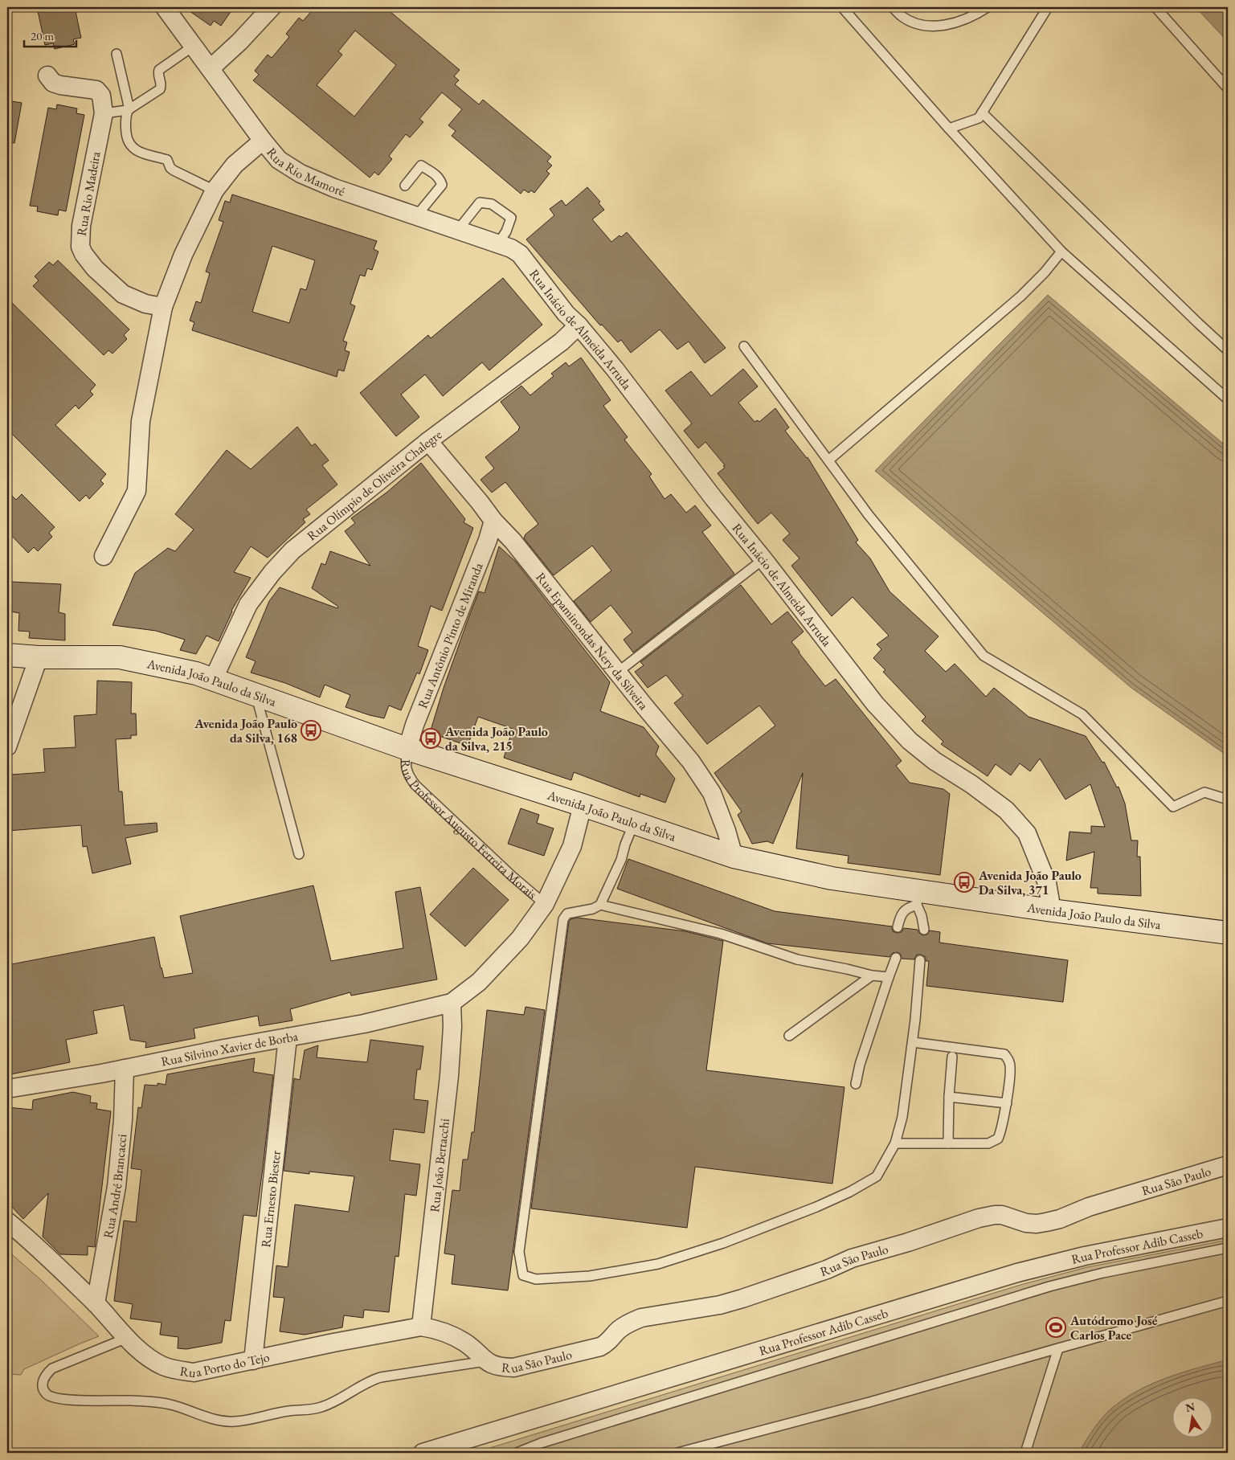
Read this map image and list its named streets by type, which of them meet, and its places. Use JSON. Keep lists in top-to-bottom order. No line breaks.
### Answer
{"streets":{"street":["Rua Rio Mamoré","Rua Rio Madeira","Rua Inácio de Almeida Arruda","Rua Olímpio de Oliveira Chalegre","Rua Antônio Pinto de Miranda","Rua Epaminondas Nery da Silveira","Avenida João Paulo da Silva","Rua Professor Augusto Ferreira Morais","Rua Silvino Xavier de Borba","Rua João Bertacchi","Rua Sāo Paulo","Rua André Brancacci","Rua Ernesto Biester","Rua Professor Adib Casseb","Rua Porto do Tejo"]},"crossings":[["Rua Rio Mamoré","Rua Inácio de Almeida Arruda"],["Rua Inácio de Almeida Arruda","Rua Olímpio de Oliveira Chalegre"],["Rua Inácio de Almeida Arruda","Avenida João Paulo da Silva"],["Rua Olímpio de Oliveira Chalegre","Rua Epaminondas Nery da Silveira"],["Rua Olímpio de Oliveira Chalegre","Avenida João Paulo da Silva"],["Rua Antônio Pinto de Miranda","Rua Epaminondas Nery da Silveira"],["Rua Antônio Pinto de Miranda","Avenida João Paulo da Silva"],["Rua Antônio Pinto de Miranda","Rua Professor Augusto Ferreira Morais"],["Rua Epaminondas Nery da Silveira","Avenida João Paulo da Silva"],["Avenida João Paulo da Silva","Rua Professor Augusto Ferreira Morais"],["Rua Professor Augusto Ferreira Morais","Rua Silvino Xavier de Borba"],["Rua Professor Augusto Ferreira Morais","Rua João Bertacchi"],["Rua Silvino Xavier de Borba","Rua João Bertacchi"],["Rua Silvino Xavier de Borba","Rua André Brancacci"],["Rua Silvino Xavier de Borba","Rua Ernesto Biester"],["Rua João Bertacchi","Rua Porto do Tejo"],["Rua Sāo Paulo","Rua Porto do Tejo"],["Rua André Brancacci","Rua Porto do Tejo"],["Rua Ernesto Biester","Rua Porto do Tejo"]],"places":{"bus stop":["Avenida João Paulo da Silva, 168","Avenida João Paulo da Silva, 215","Avenida João Paulo Da Silva, 371"],"sports":["Autódromo José Carlos Pace"]},"scale_bar":"20 m","north":"top"}
